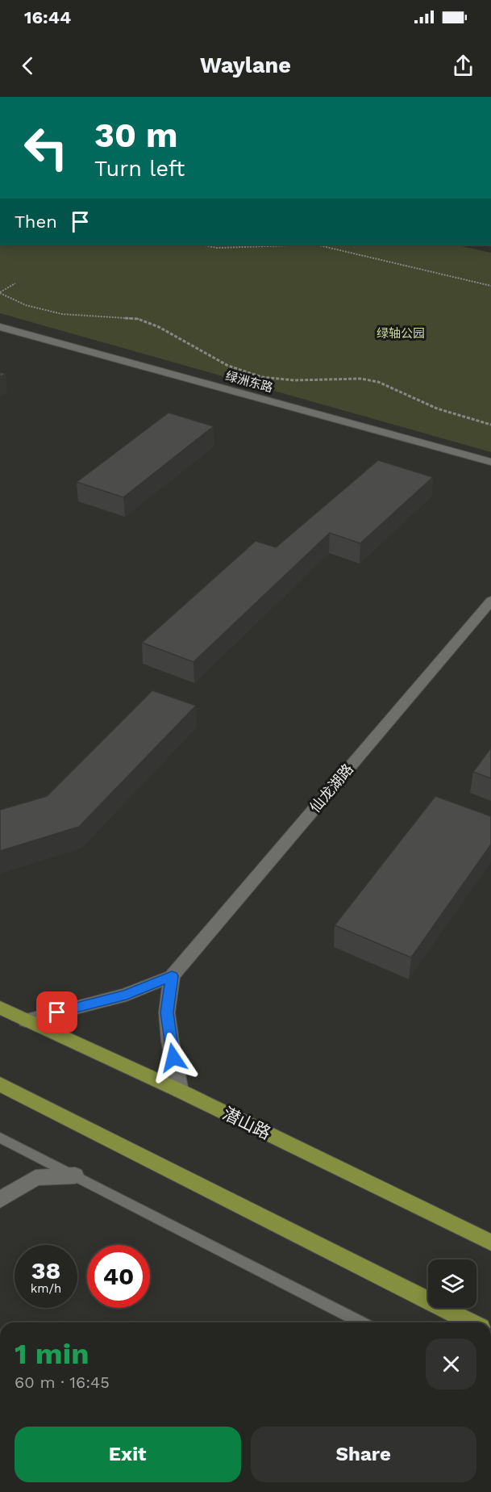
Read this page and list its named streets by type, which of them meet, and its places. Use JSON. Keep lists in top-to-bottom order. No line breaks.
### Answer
{"streets":{"main road":["潜山路"],"street":["绿洲东路","仙龙湖路"]},"parks":["绿轴公园"],"page":{"status":"16:44","header":"Waylane","turn":["30 m","Turn left"],"then":"Then","speed":"38 km/h","limit":"40","heading":["1 min","60 m · 16:45"],"buttons":["Exit","Share"]}}
